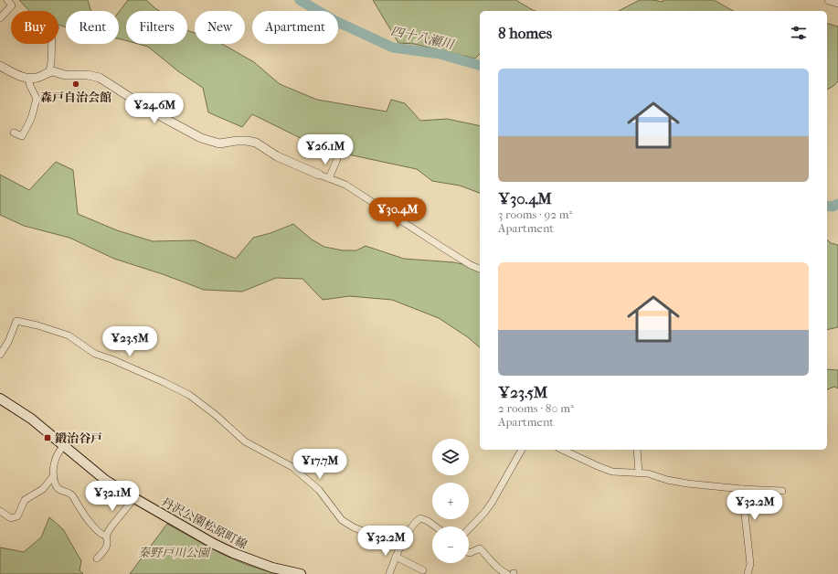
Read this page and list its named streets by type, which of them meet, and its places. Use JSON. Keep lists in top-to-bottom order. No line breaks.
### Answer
{"streets":{"main road":["丹沢公園松原町線"]},"water":["四十八瀬川"],"parks":["秦野戸川公園"],"places":{"other":["森戸自治会館"],"transit":["鍛治谷戸"]},"page":{"chip":["Buy","Rent","Filters","New","Apartment"],"heading":"8 homes","list":[{"name":"¥30.4M","note":"3 rooms · 92 m² · Apartment"},{"name":"¥23.5M","note":"2 rooms · 80 m² · Apartment"}],"price":["¥24.6M","¥26.1M","¥30.4M","¥23.5M","¥17.7M","¥32.1M","¥32.2M","¥32.2M"],"map_buttons":["+","−"]}}
